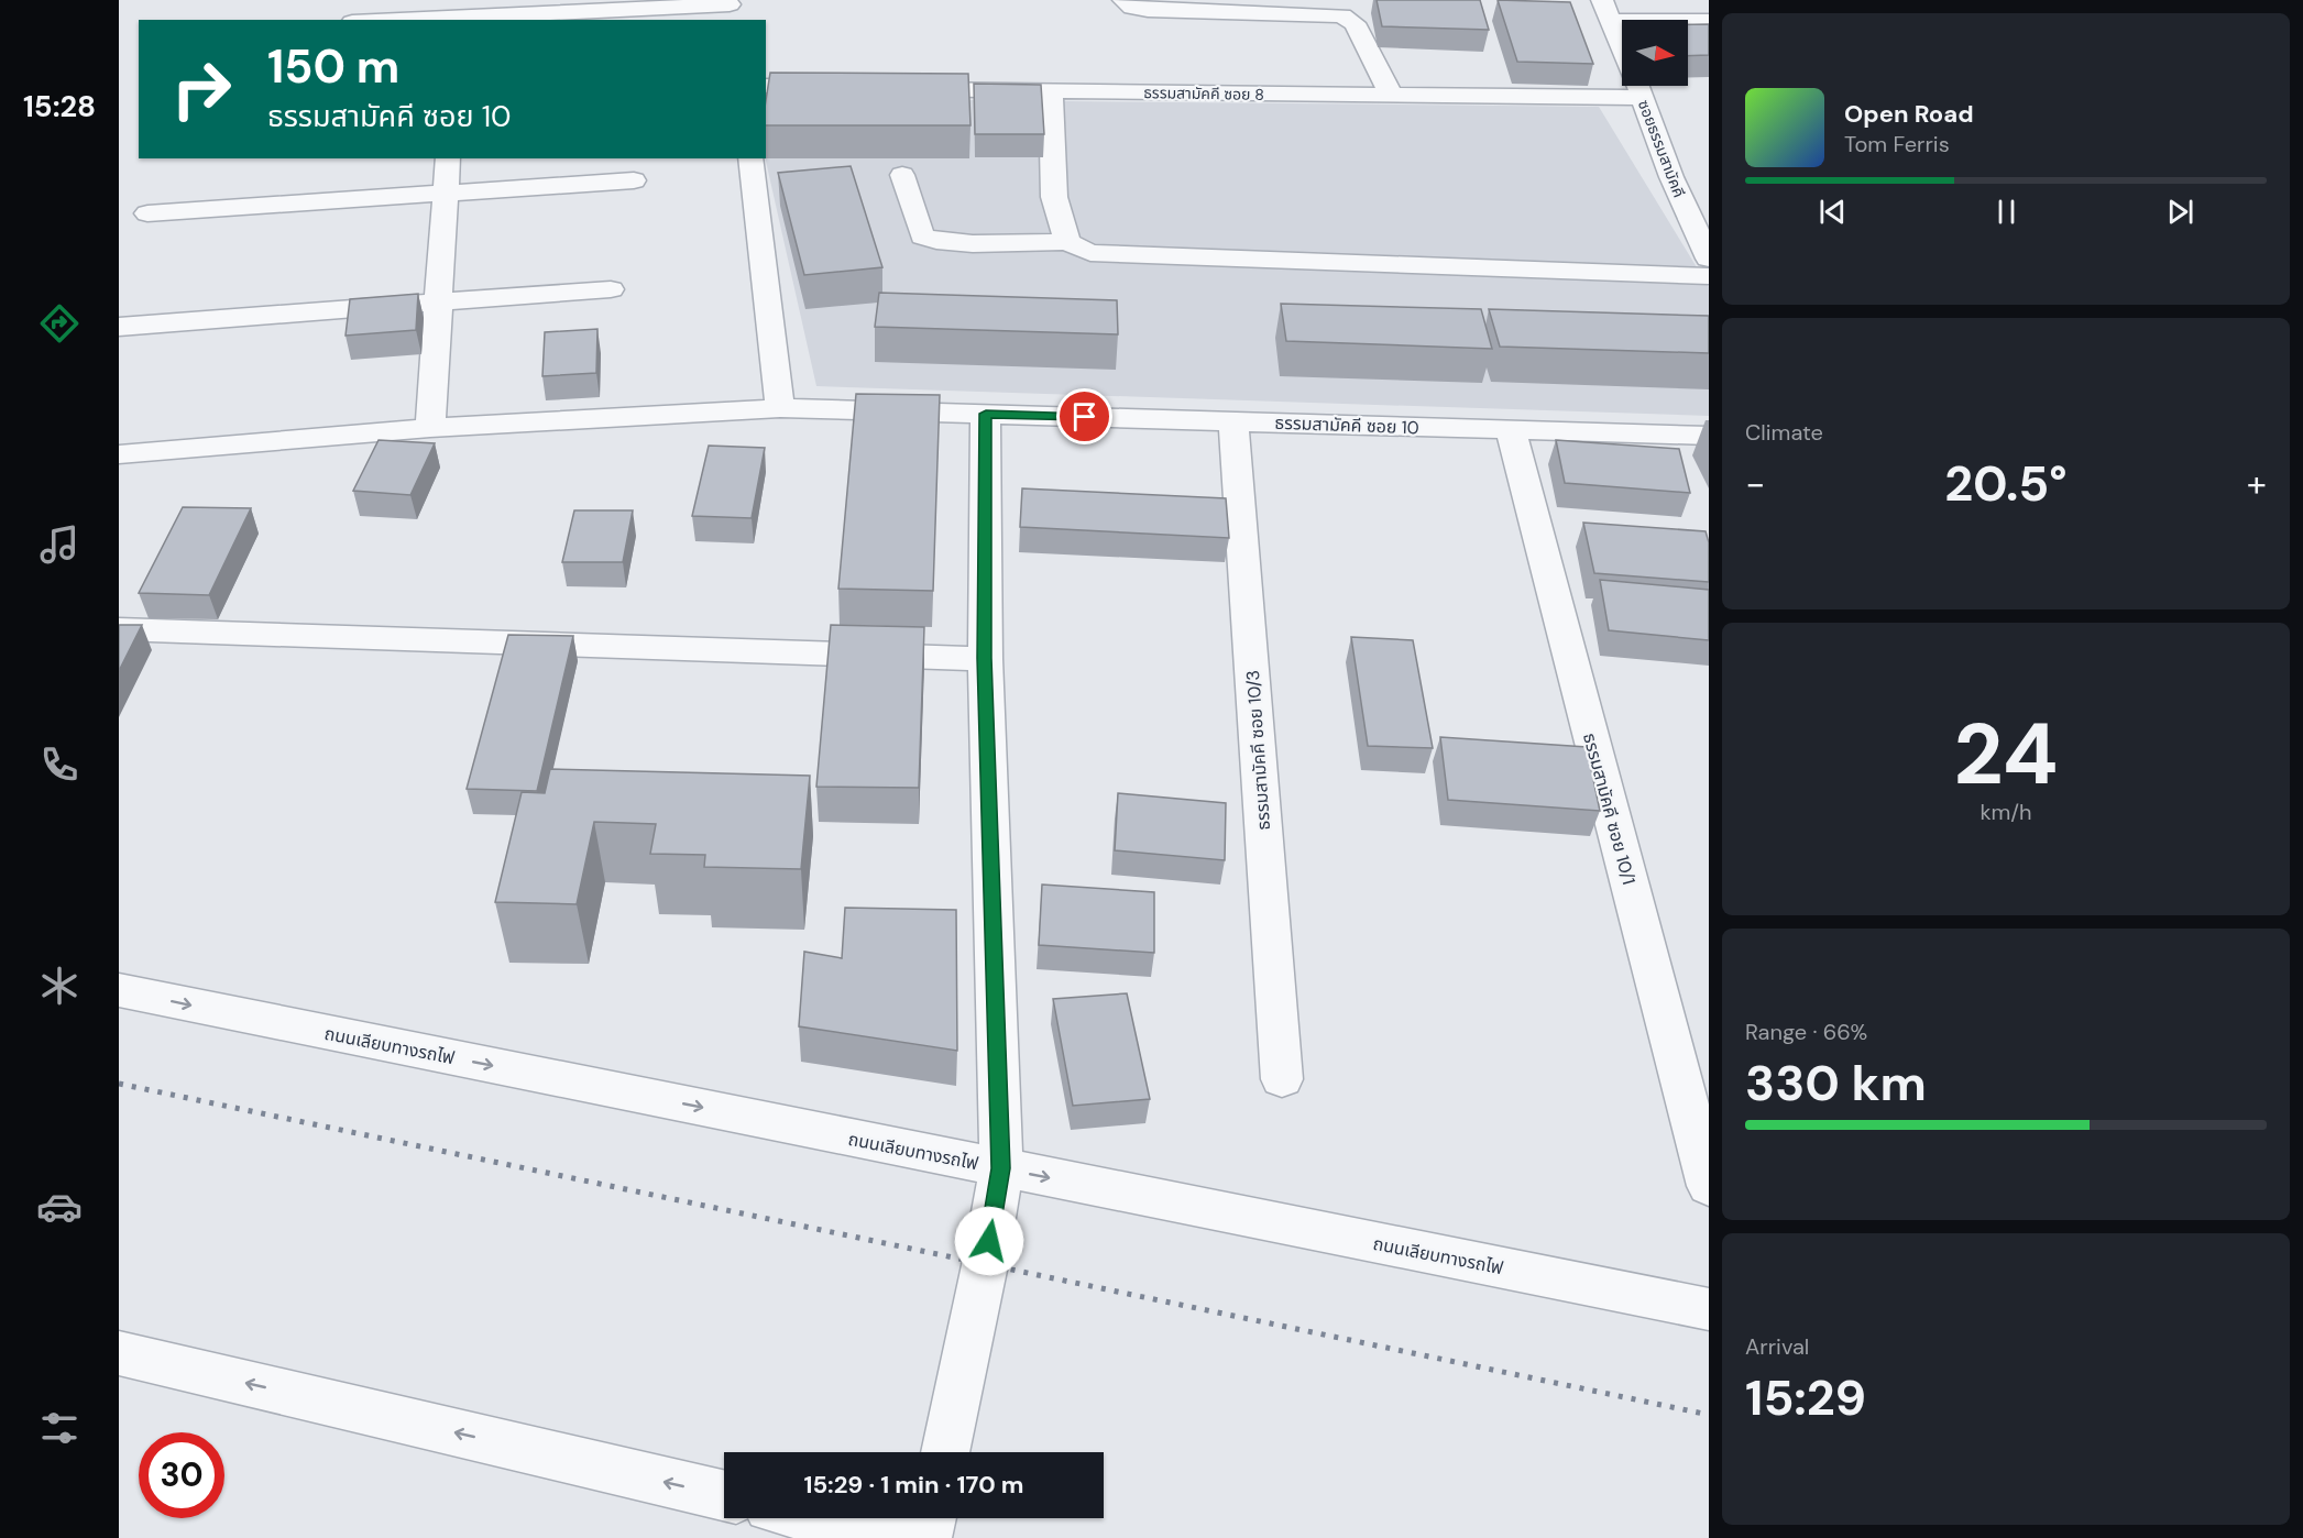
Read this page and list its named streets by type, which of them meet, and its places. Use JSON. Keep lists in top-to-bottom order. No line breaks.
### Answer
{"streets":{"street":["ธรรมสามัคคี ซอย 8","ซอยธรรมสามัคคี","ธรรมสามัคคี ซอย 10","ธรรมสามัคคี ซอย 10/3","ธรรมสามัคคี ซอย 10/1","ถนนเลียบทางรถไฟ"]},"crossings":[["ธรรมสามัคคี ซอย 8","ซอยธรรมสามัคคี"],["ธรรมสามัคคี ซอย 10","ธรรมสามัคคี ซอย 10/3"],["ธรรมสามัคคี ซอย 10","ธรรมสามัคคี ซอย 10/1"]],"one_way":["ถนนเลียบทางรถไฟ"],"north":"right","page":{"tabs":"15:28","turn":["150 m","ธรรมสามัคคี ซอย 10"],"song":["Open Road","Tom Ferris"],"tile":["Climate",["24","km/h"],["Range · 66%","330 km"],["Arrival","15:29"]],"heat":["−","20.5°","+"],"limit":"30","trip":"15:29 · 1 min · 170 m"}}
